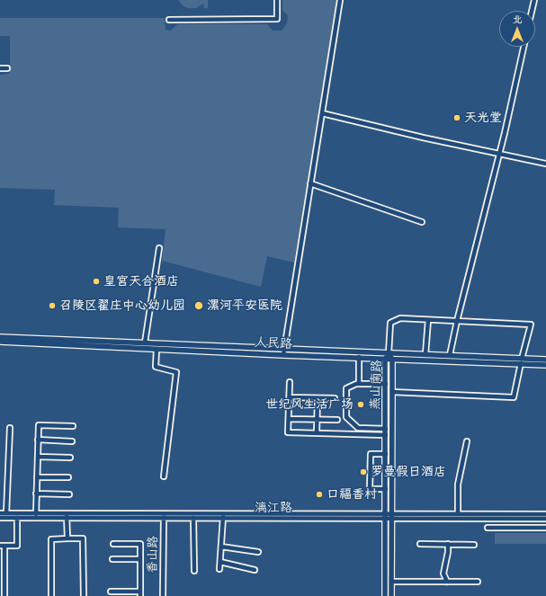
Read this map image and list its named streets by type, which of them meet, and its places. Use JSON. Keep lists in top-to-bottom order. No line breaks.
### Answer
{"streets":{"main road":["人民路","燕山南路"],"street":["漓江路","香山路"]},"crossings":[["人民路","燕山南路"],["燕山南路","漓江路"],["漓江路","香山路"]],"places":["天光堂","皇宫天合酒店","召陵区翟庄中心幼儿园","漯河平安医院","世纪风生活广场","罗曼假日酒店","口福香村"],"north":"top"}
